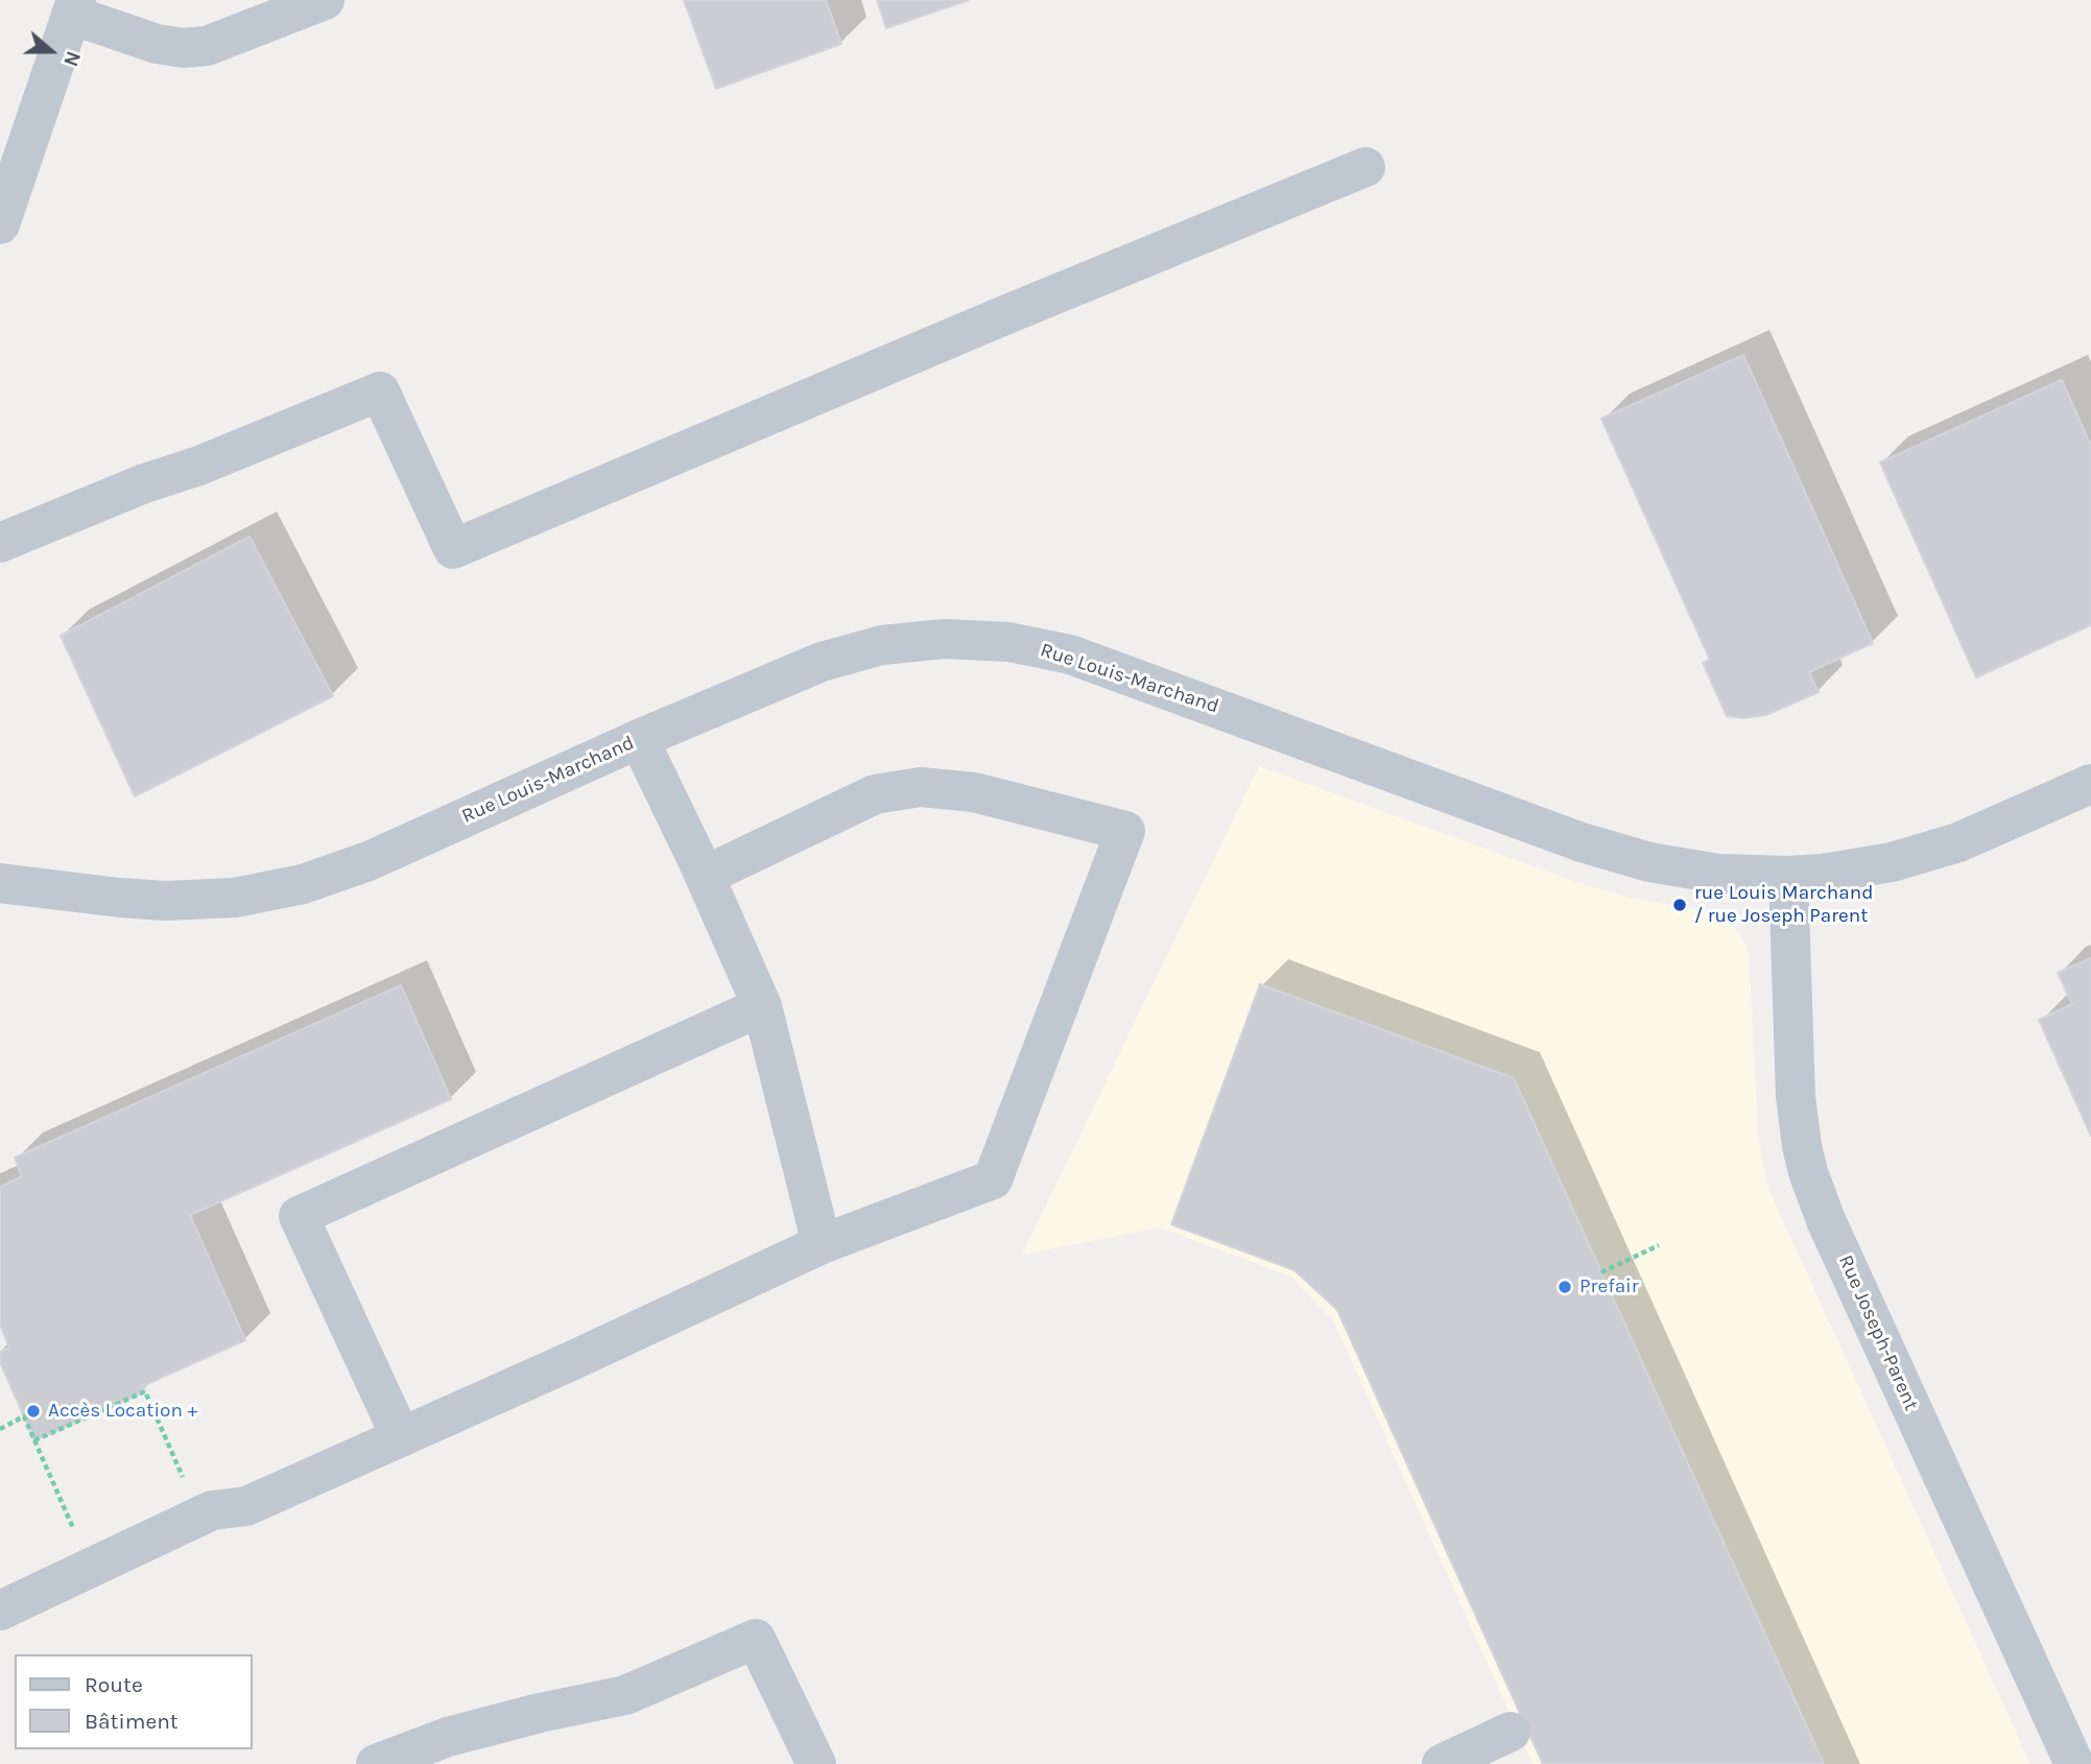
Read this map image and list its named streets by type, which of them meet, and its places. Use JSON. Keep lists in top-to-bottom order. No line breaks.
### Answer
{"streets":{"street":["Rue Louis-Marchand","Rue Joseph-Parent"]},"crossings":[["Rue Louis-Marchand","Rue Joseph-Parent"]],"places":["rue Louis Marchand / rue Joseph Parent","Prefair","Accès Location +"],"legend":["Route","Bâtiment"],"north":"right"}
